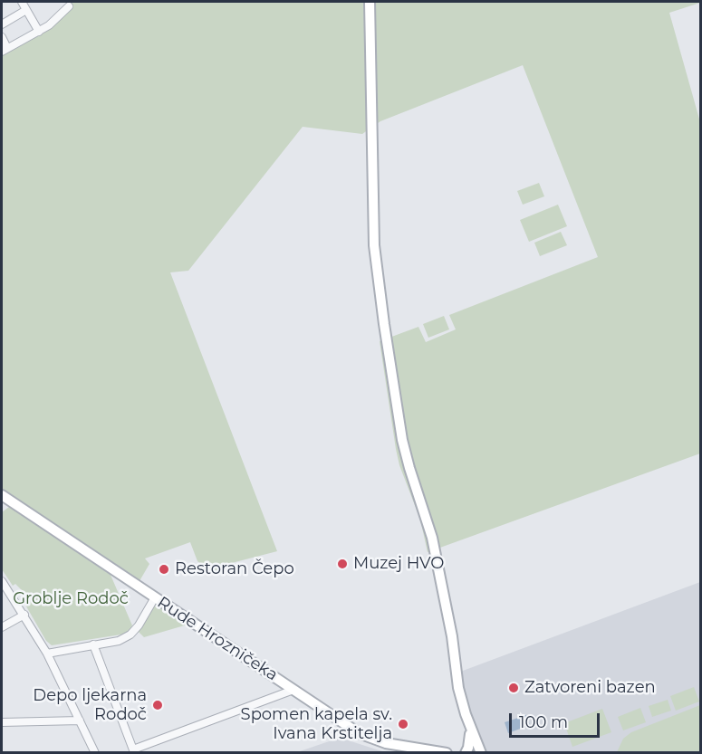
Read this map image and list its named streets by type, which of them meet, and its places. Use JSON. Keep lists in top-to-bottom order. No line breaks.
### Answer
{"streets":{"street":["Rude Hrozničeka"]},"parks":["Groblje Rodoč"],"places":["Muzej HVO","Restoran Čepo","Zatvoreni bazen","Depo ljekarna Rodoč","Spomen kapela sv. Ivana Krstitelja"],"scale_bar":"100 m"}
